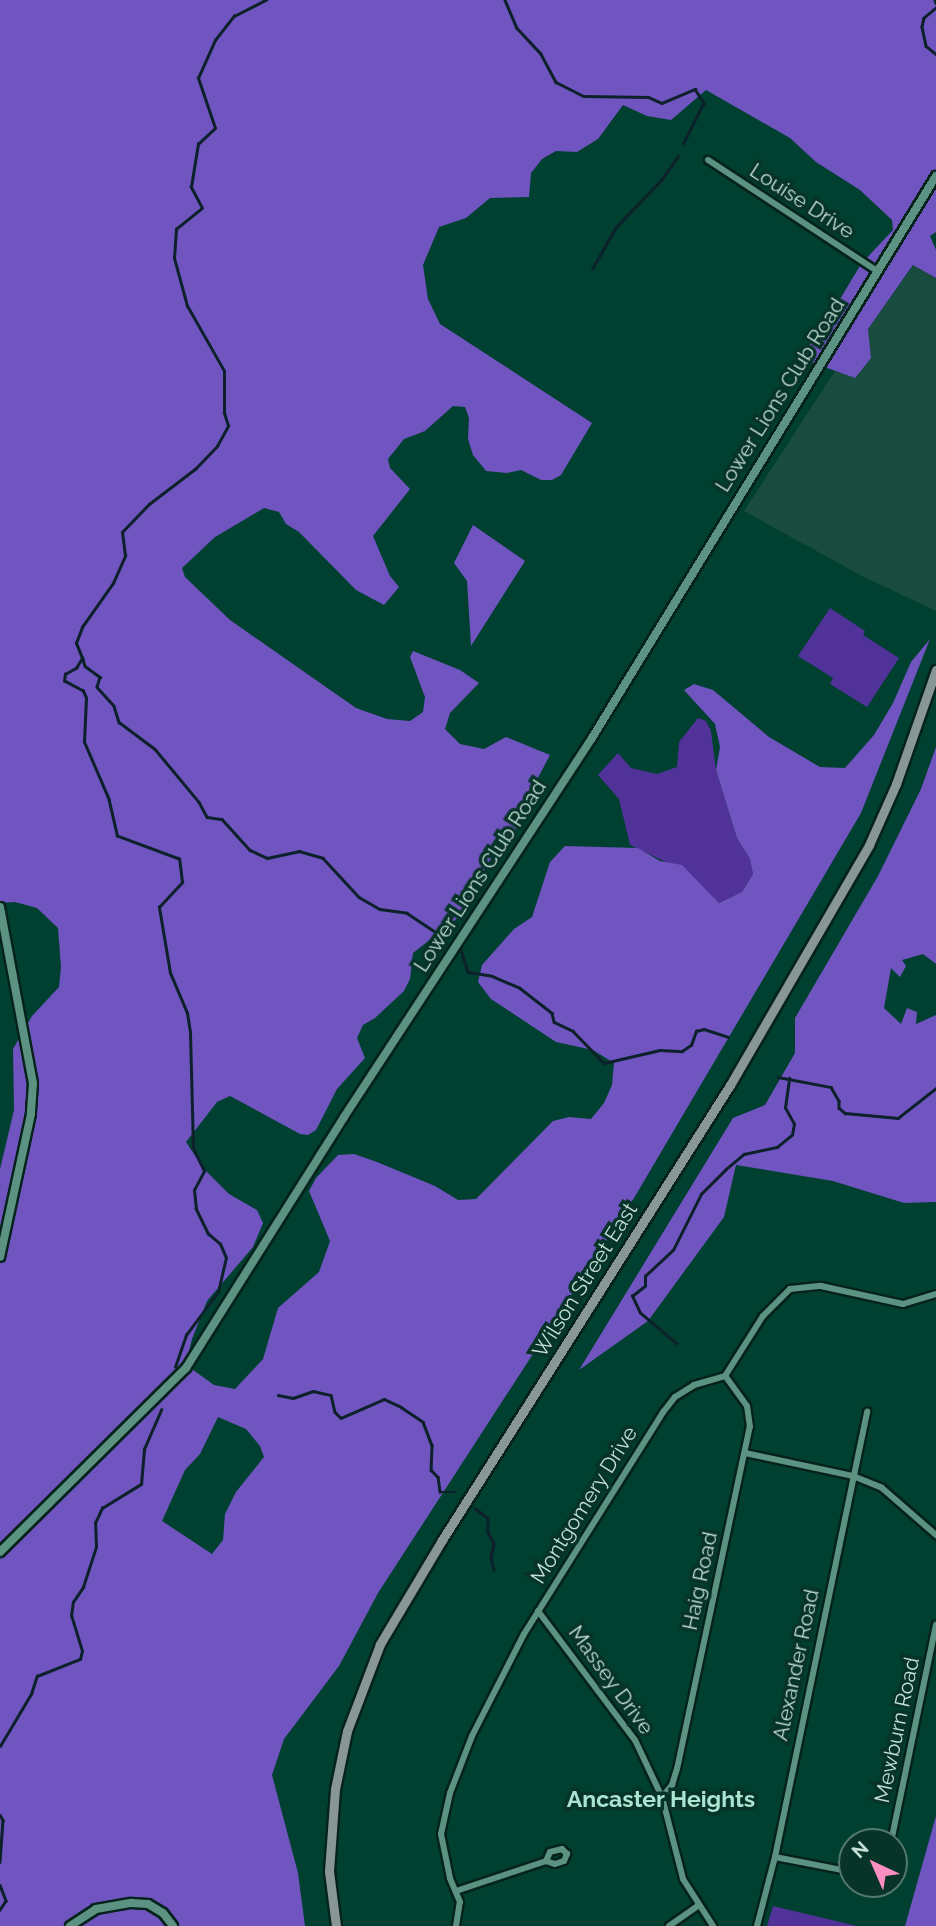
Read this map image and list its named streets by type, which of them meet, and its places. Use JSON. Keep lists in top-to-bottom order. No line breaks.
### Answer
{"streets":{"main road":["Wilson Street East"],"street":["Louise Drive","Lower Lions Club Road","Montgomery Drive","Haig Road","Alexander Road","Massey Drive","Mewburn Road"]},"crossings":[["Louise Drive","Lower Lions Club Road"],["Montgomery Drive","Haig Road"],["Montgomery Drive","Massey Drive"],["Haig Road","Massey Drive"]],"districts":["Ancaster Heights"],"north":"top left"}
